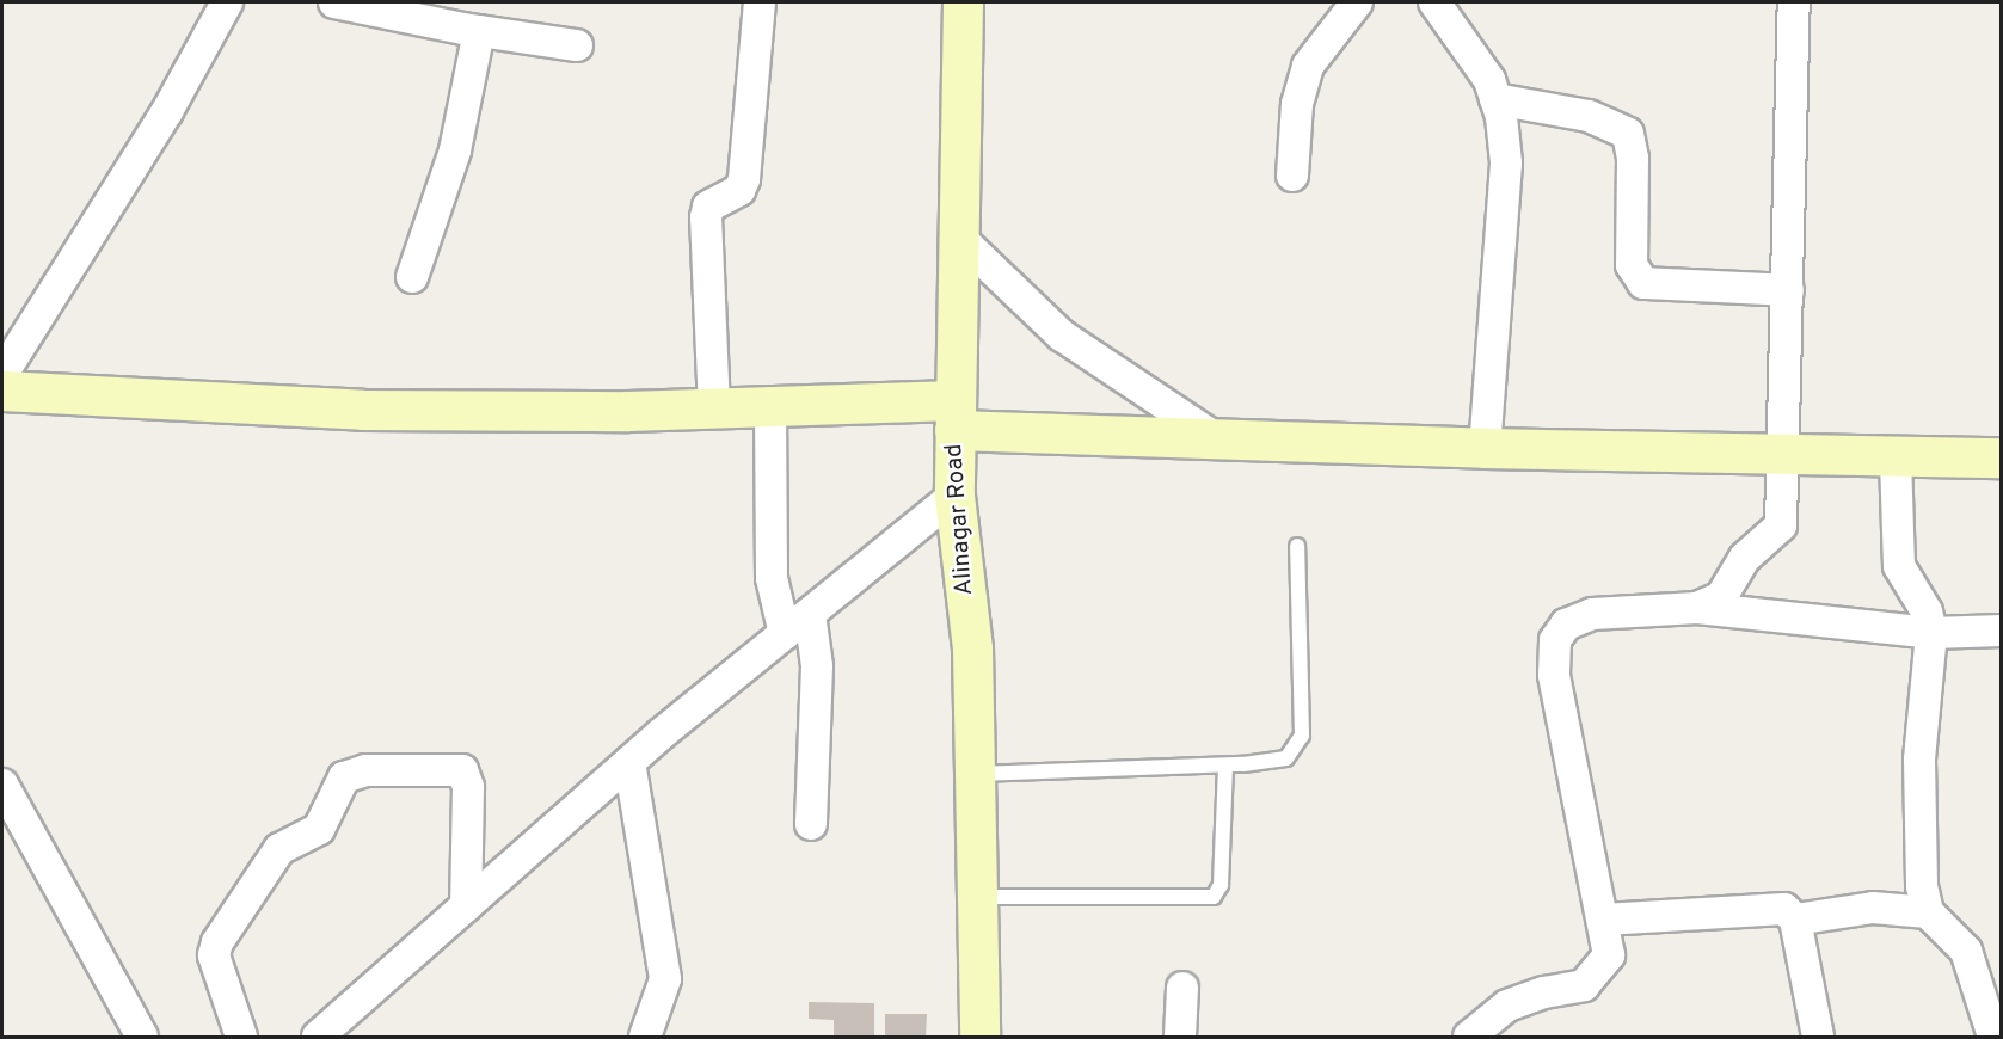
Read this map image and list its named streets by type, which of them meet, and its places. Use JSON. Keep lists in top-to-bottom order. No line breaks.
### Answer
{"streets":{"street":["Alinagar Road"]}}
